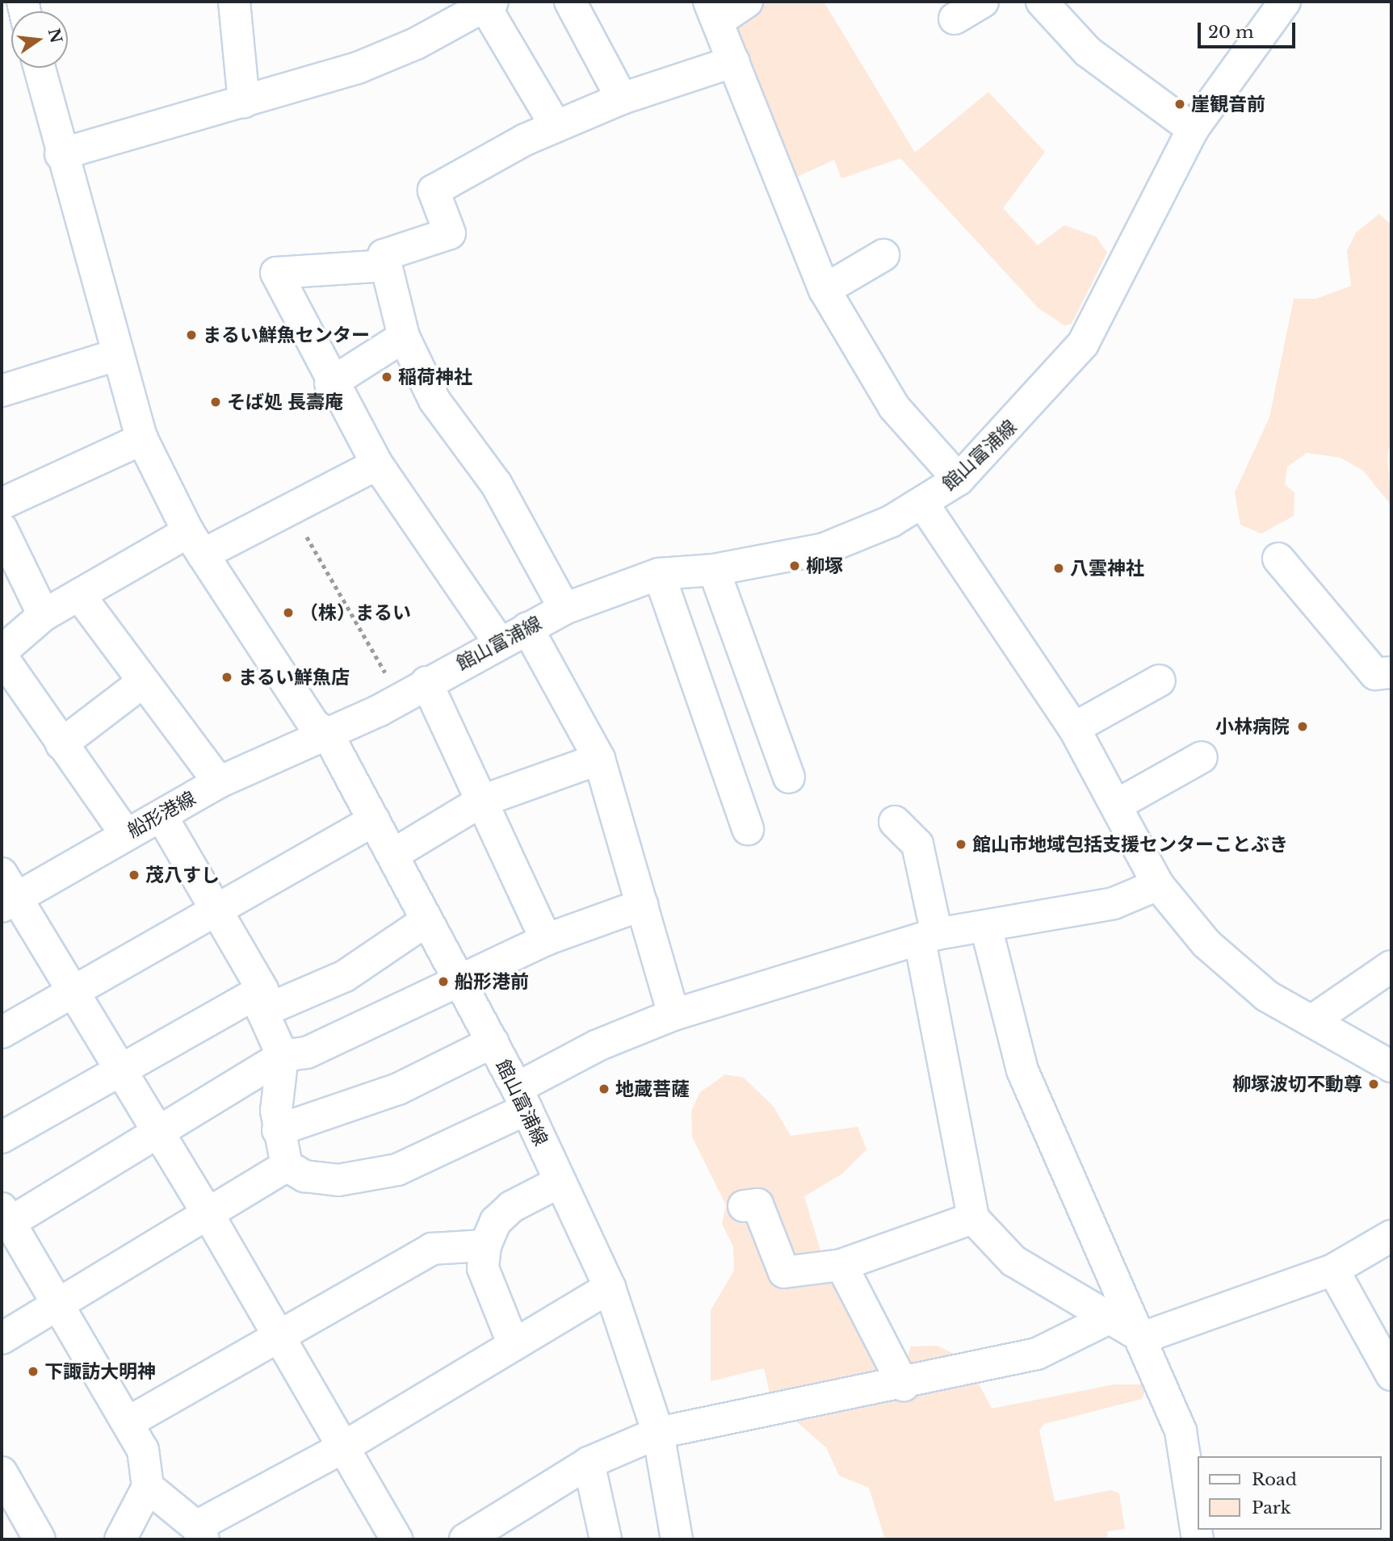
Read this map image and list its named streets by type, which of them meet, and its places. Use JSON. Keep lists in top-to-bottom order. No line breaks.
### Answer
{"streets":{"street":["館山富浦線","船形港線"]},"crossings":[["館山富浦線","船形港線"]],"places":["崖観音前","まるい鮮魚センター","稲荷神社","そば処 長壽庵","柳塚","八雲神社","（株）まるい","まるい鮮魚店","小林病院","館山市地域包括支援センターことぶき","茂八すし","船形港前","柳塚波切不動尊","地蔵菩薩","下諏訪大明神"],"legend":["Road","Park"],"scale_bar":"20 m","north":"right"}
